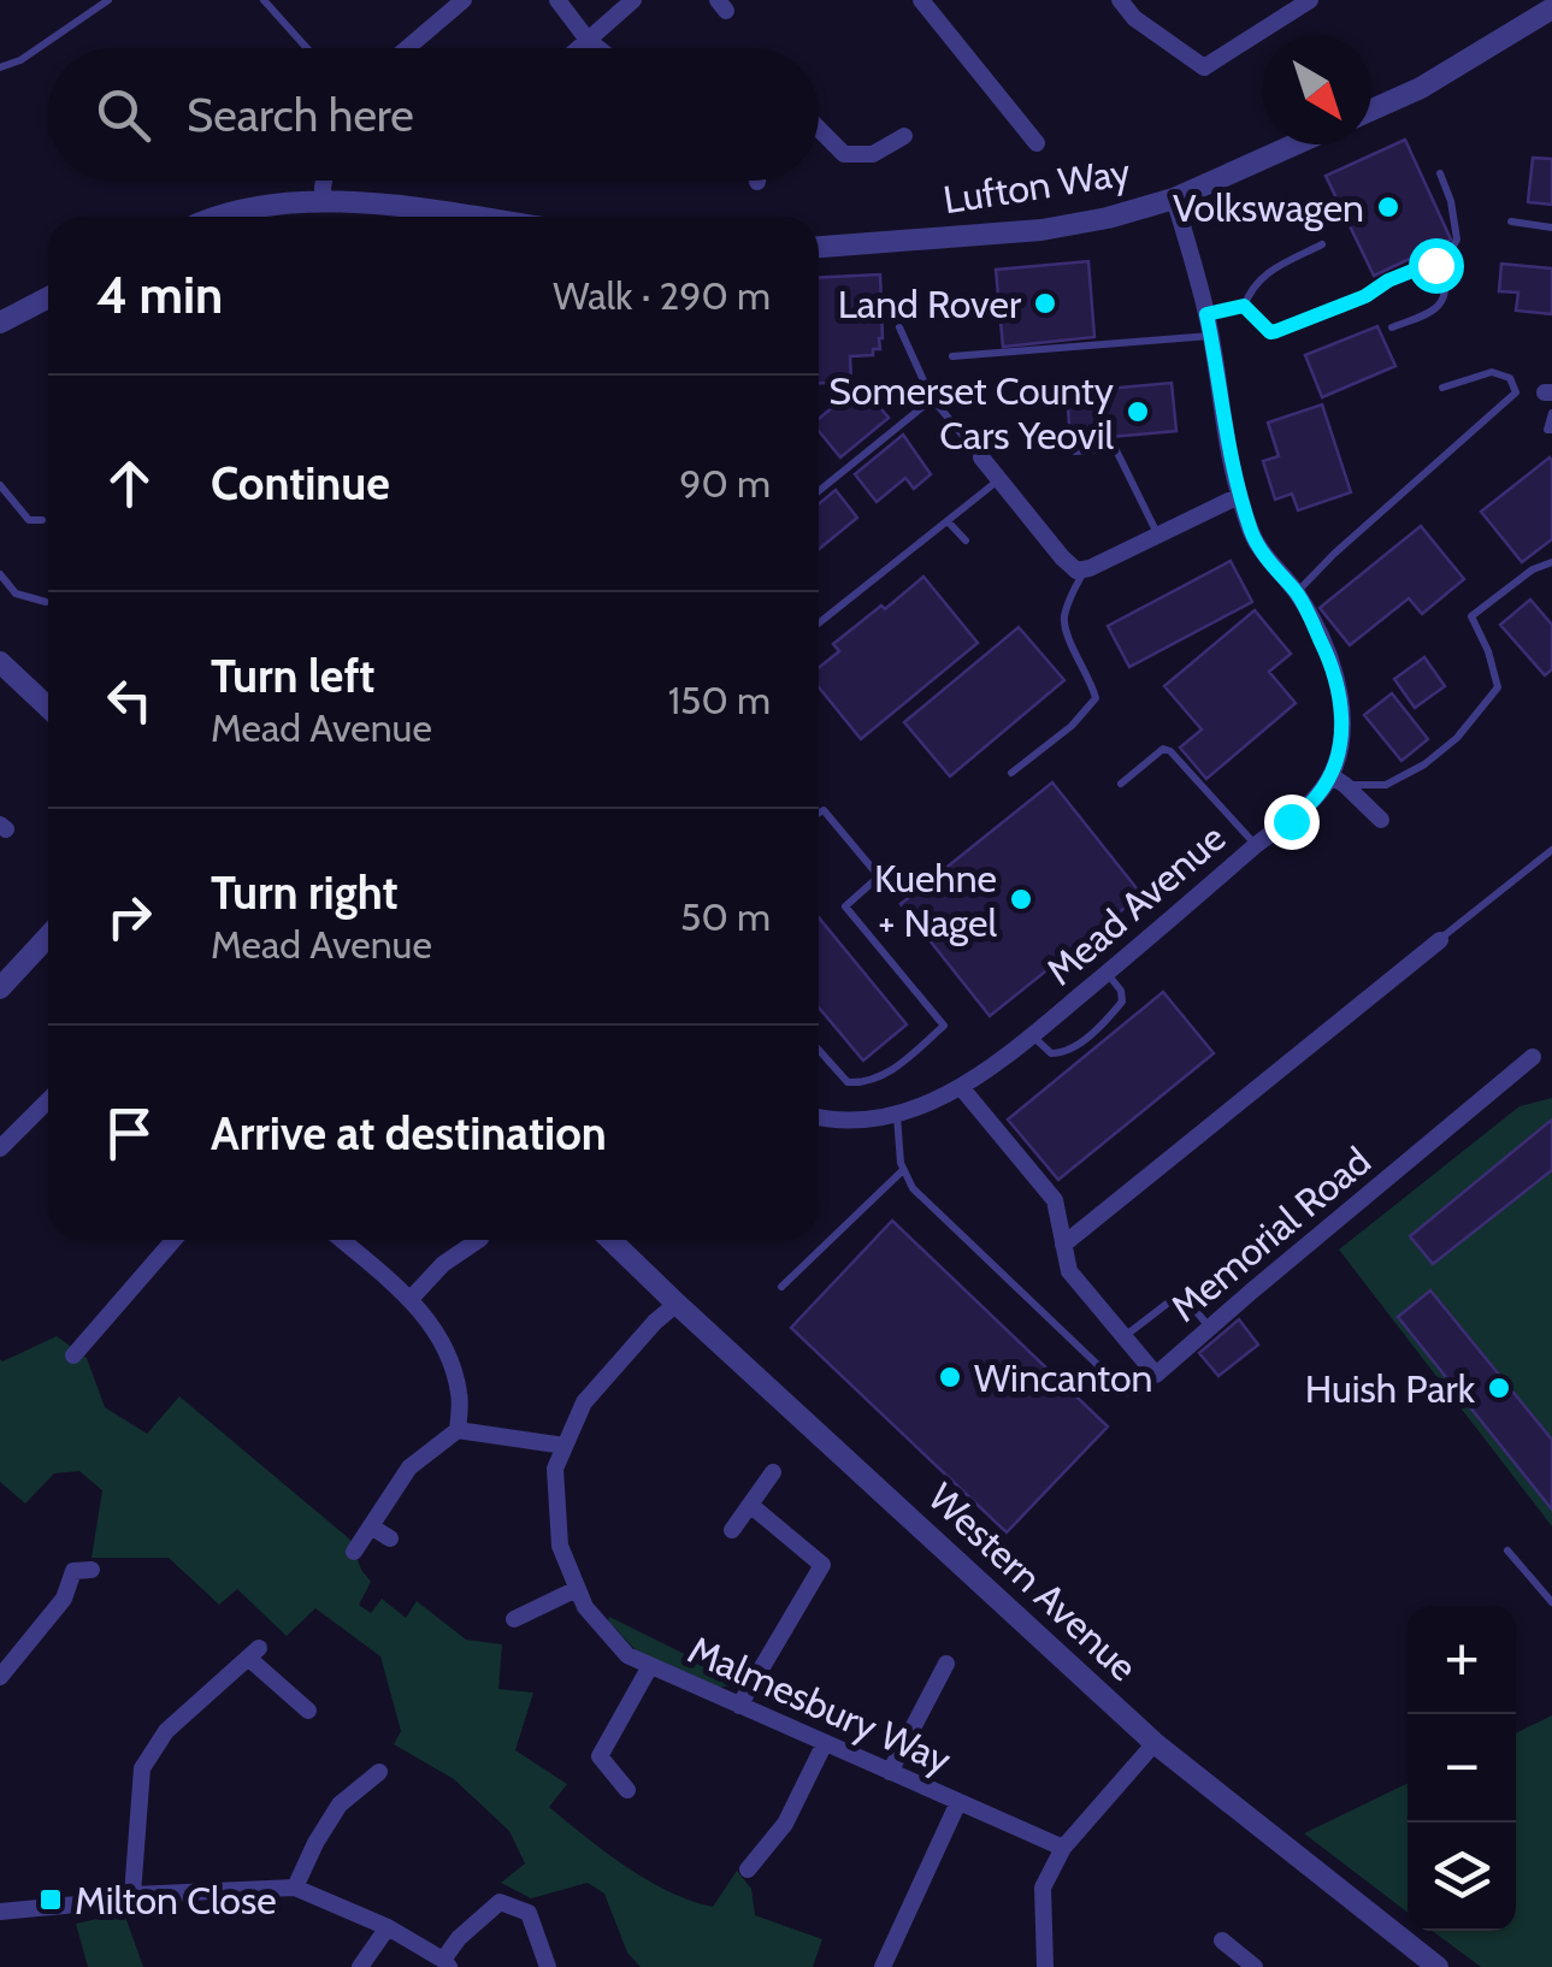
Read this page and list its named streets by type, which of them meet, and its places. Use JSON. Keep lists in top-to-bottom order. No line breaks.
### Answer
{"streets":{"street":["Lufton Way","Mead Avenue","Memorial Road","Western Avenue","Malmesbury Way"]},"crossings":[["Mead Avenue","Memorial Road"],["Western Avenue","Malmesbury Way"]],"places":{"other":["Volkswagen","Land Rover","Somerset County Cars Yeovil","Kuehne + Nagel","Wincanton","Huish Park"],"transit":["Milton Close"]},"north":"bottom right","page":{"search":"Search here","heading":["4 min","Walk · 290 m"],"list":[["Continue","90 m"],["Turn left","Mead Avenue","150 m"],["Turn right","Mead Avenue","50 m"],"Arrive at destination"],"map_buttons":["+","−"]}}
